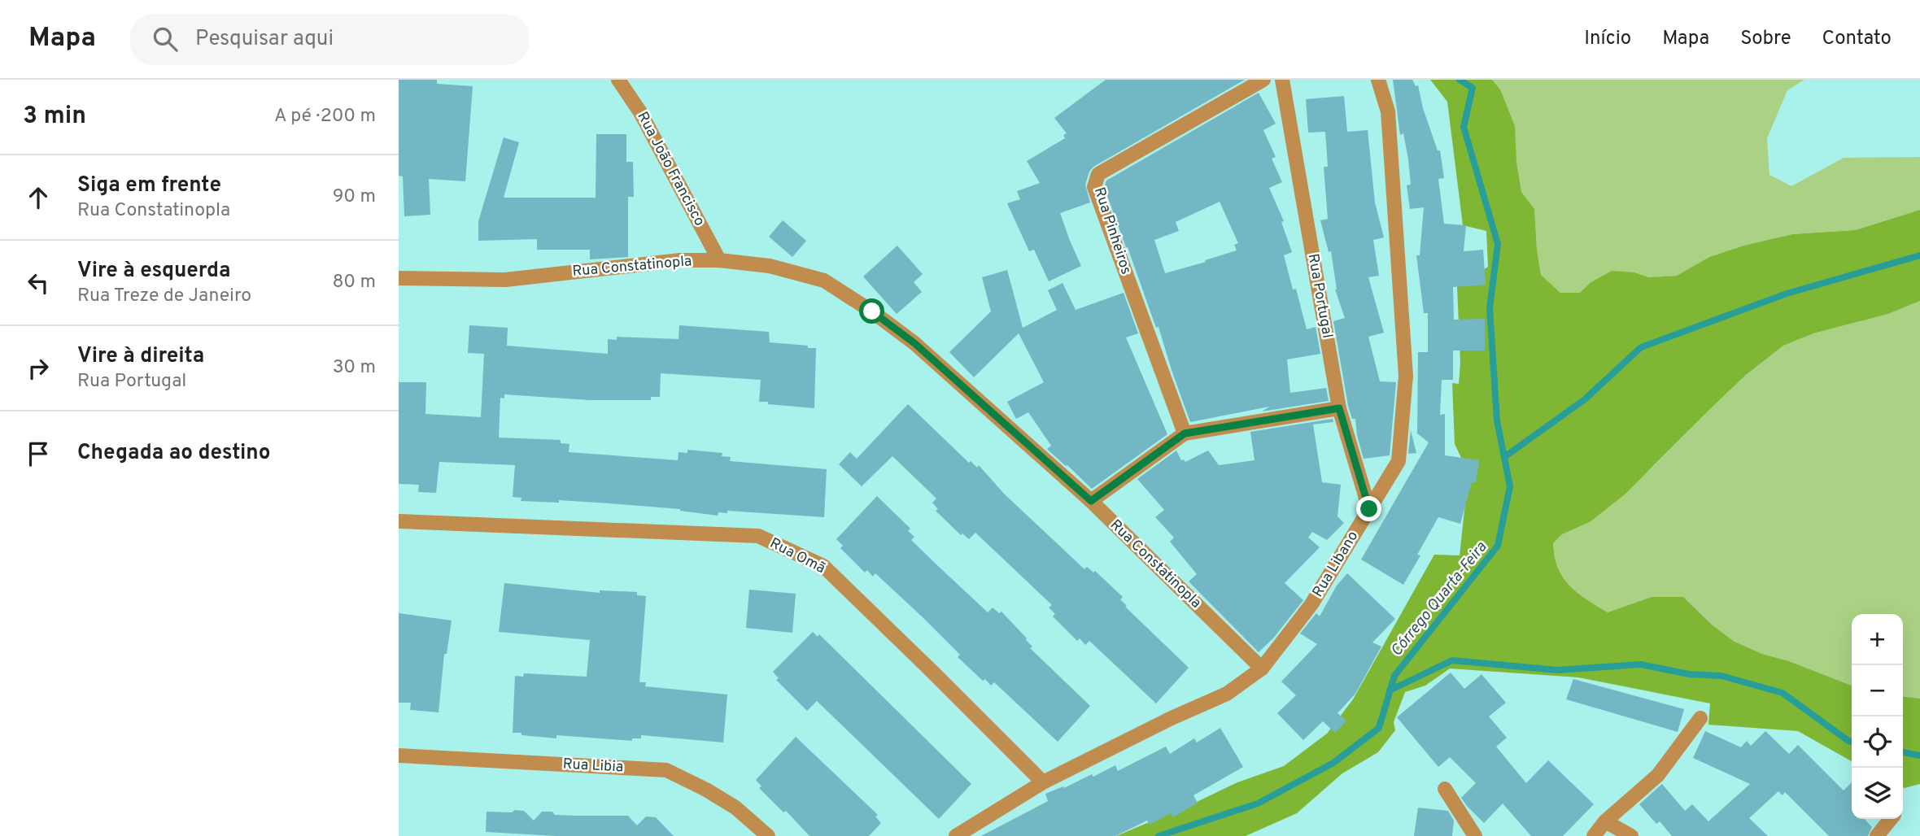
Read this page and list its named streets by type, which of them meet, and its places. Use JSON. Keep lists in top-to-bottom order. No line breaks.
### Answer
{"streets":{"street":["Rua João Francisco","Rua Pinheiros","Rua Constatinopla","Rua Portugal","Rua Omã","Rua Libano","Rua Libia"]},"crossings":[["Rua João Francisco","Rua Constatinopla"],["Rua Constatinopla","Rua Libano"],["Rua Portugal","Rua Libano"],["Rua Omã","Rua Libano"]],"water":["Córrego Quarta-Feira"],"page":{"header":"Mapa","search":"Pesquisar aqui","nav":["Início","Mapa","Sobre","Contato"],"heading":["3 min","A pé · 200 m"],"list":[["Siga em frente","Rua Constatinopla","90 m"],["Vire à esquerda","Rua Treze de Janeiro","80 m"],["Vire à direita","Rua Portugal","30 m"],"Chegada ao destino"],"map_buttons":["+","−"]}}
